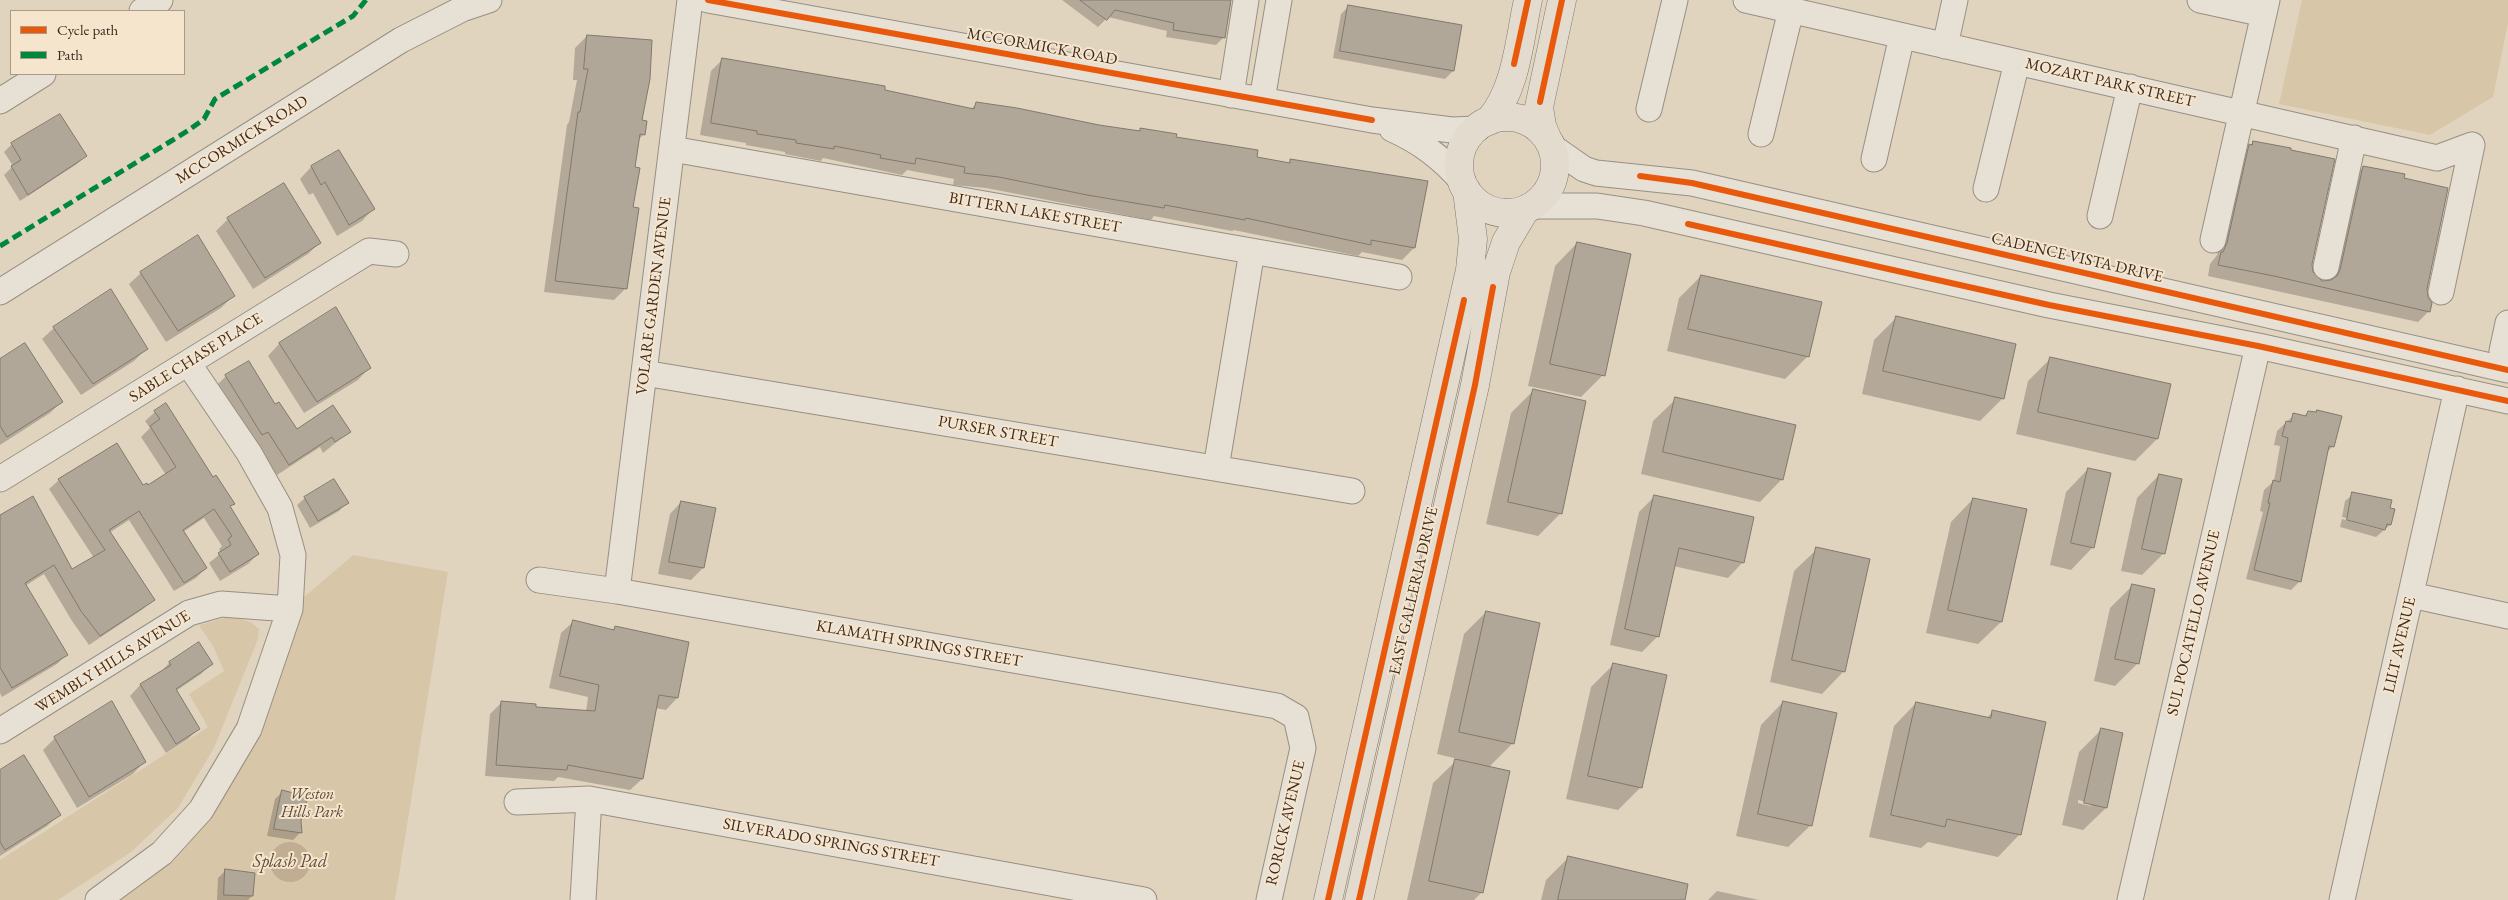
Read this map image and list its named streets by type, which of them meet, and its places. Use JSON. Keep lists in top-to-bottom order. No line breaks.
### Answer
{"streets":{"main road":["EAST GALLERIA DRIVE"],"street":["MCCORMICK ROAD","MOZART PARK STREET","BITTERN LAKE STREET","CADENCE VISTA DRIVE","VOLARE GARDEN AVENUE","SABLE CHASE PLACE","PURSER STREET","SUL POCATELLO AVENUE","KLAMATH SPRINGS STREET","LILT AVENUE","WEMBLY HILLS AVENUE","RORICK AVENUE","SILVERADO SPRINGS STREET"]},"crossings":[["MCCORMICK ROAD","CADENCE VISTA DRIVE"],["MCCORMICK ROAD","EAST GALLERIA DRIVE"],["BITTERN LAKE STREET","VOLARE GARDEN AVENUE"],["CADENCE VISTA DRIVE","EAST GALLERIA DRIVE"],["VOLARE GARDEN AVENUE","PURSER STREET"],["VOLARE GARDEN AVENUE","KLAMATH SPRINGS STREET"],["KLAMATH SPRINGS STREET","RORICK AVENUE"]],"water":["Splash Pad"],"parks":["Weston Hills Park"],"legend":["Cycle path","Path"]}
